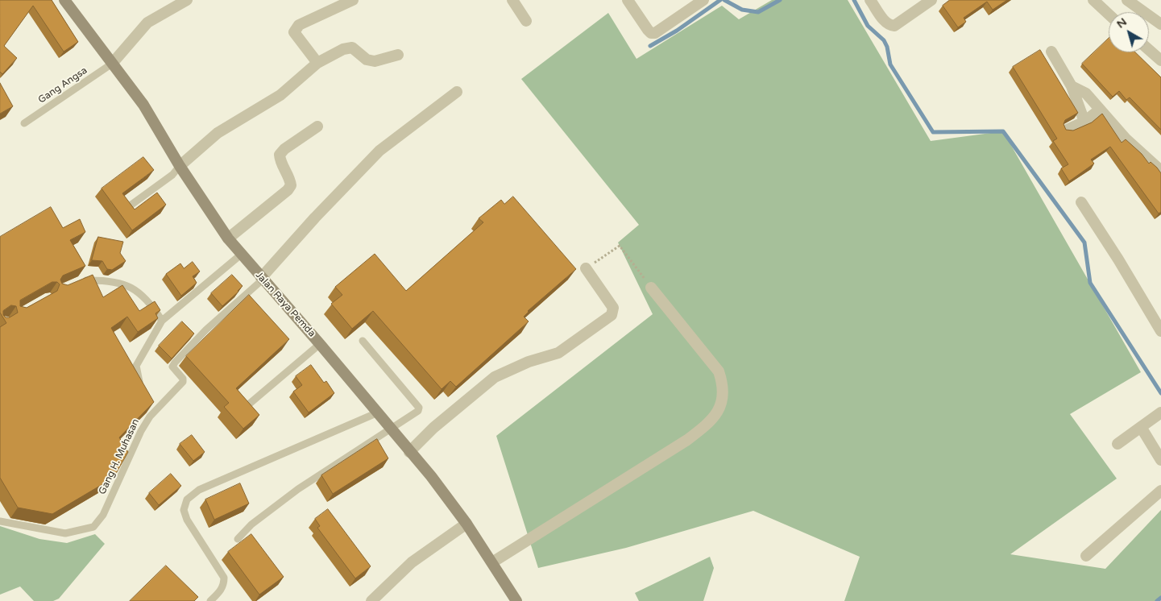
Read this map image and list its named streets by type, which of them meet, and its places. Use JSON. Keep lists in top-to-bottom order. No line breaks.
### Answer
{"streets":{"main road":["Jalan Raya Pemda"],"lane":["Gang Angsa","Gang H. Muhasan"]},"crossings":[["Gang Angsa","Jalan Raya Pemda"],["Jalan Raya Pemda","Gang H. Muhasan"]],"north":"top left"}
